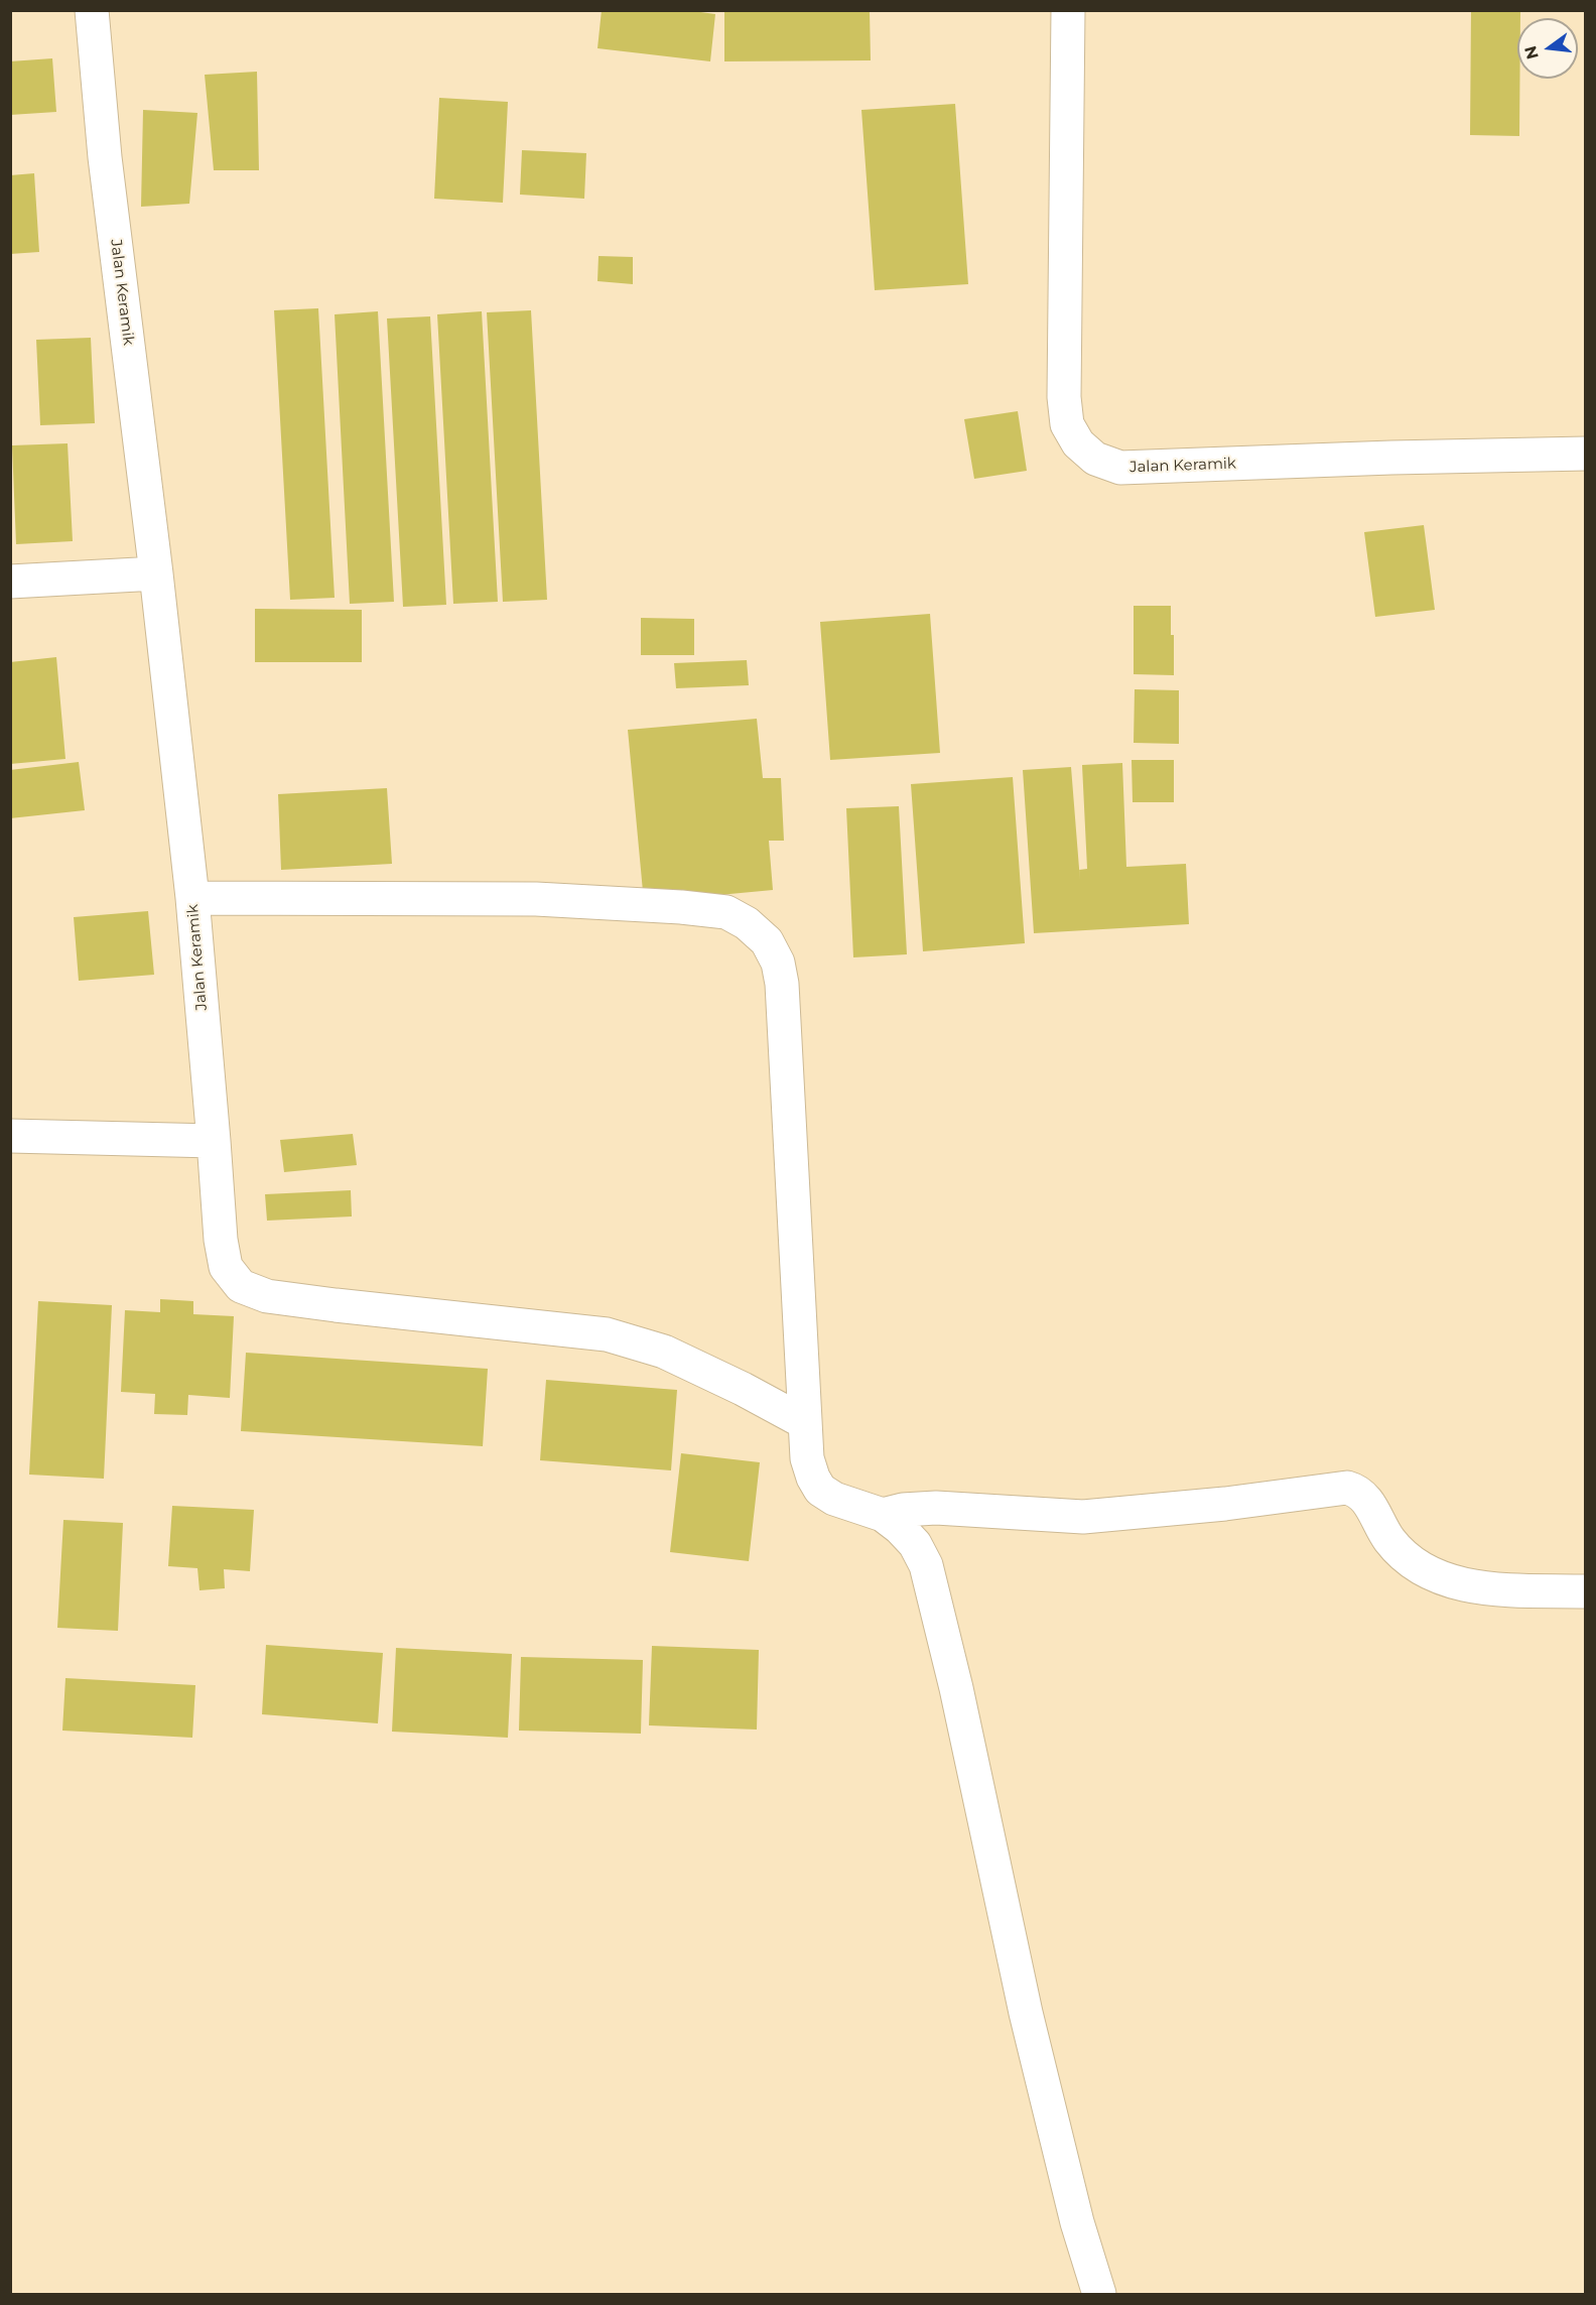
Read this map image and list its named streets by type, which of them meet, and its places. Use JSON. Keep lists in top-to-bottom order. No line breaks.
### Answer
{"streets":{"street":["Jalan Keramik"]},"north":"left"}
